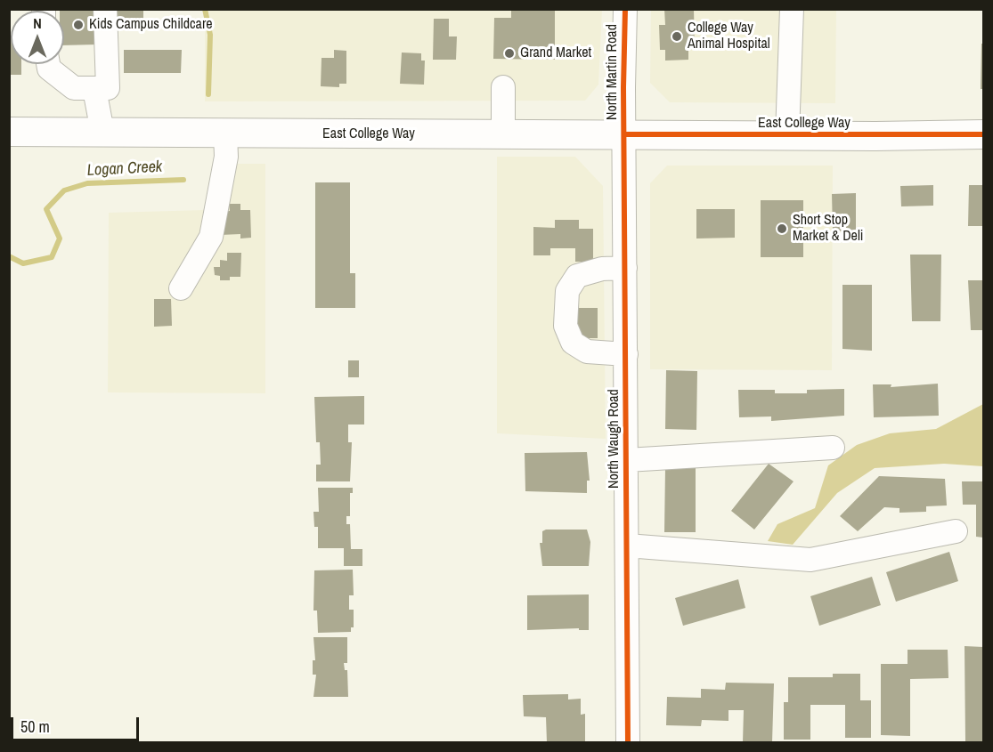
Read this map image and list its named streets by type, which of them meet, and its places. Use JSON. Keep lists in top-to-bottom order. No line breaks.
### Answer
{"streets":{"main road":["East College Way"],"street":["North Martin Road","North Waugh Road"]},"crossings":[["North Martin Road","East College Way"],["North Martin Road","North Waugh Road"],["East College Way","North Waugh Road"]],"water":["Logan Creek"],"places":["Kids Campus Childcare","College Way Animal Hospital","Grand Market","Short Stop Market & Deli"],"scale_bar":"50 m","north":"top"}
